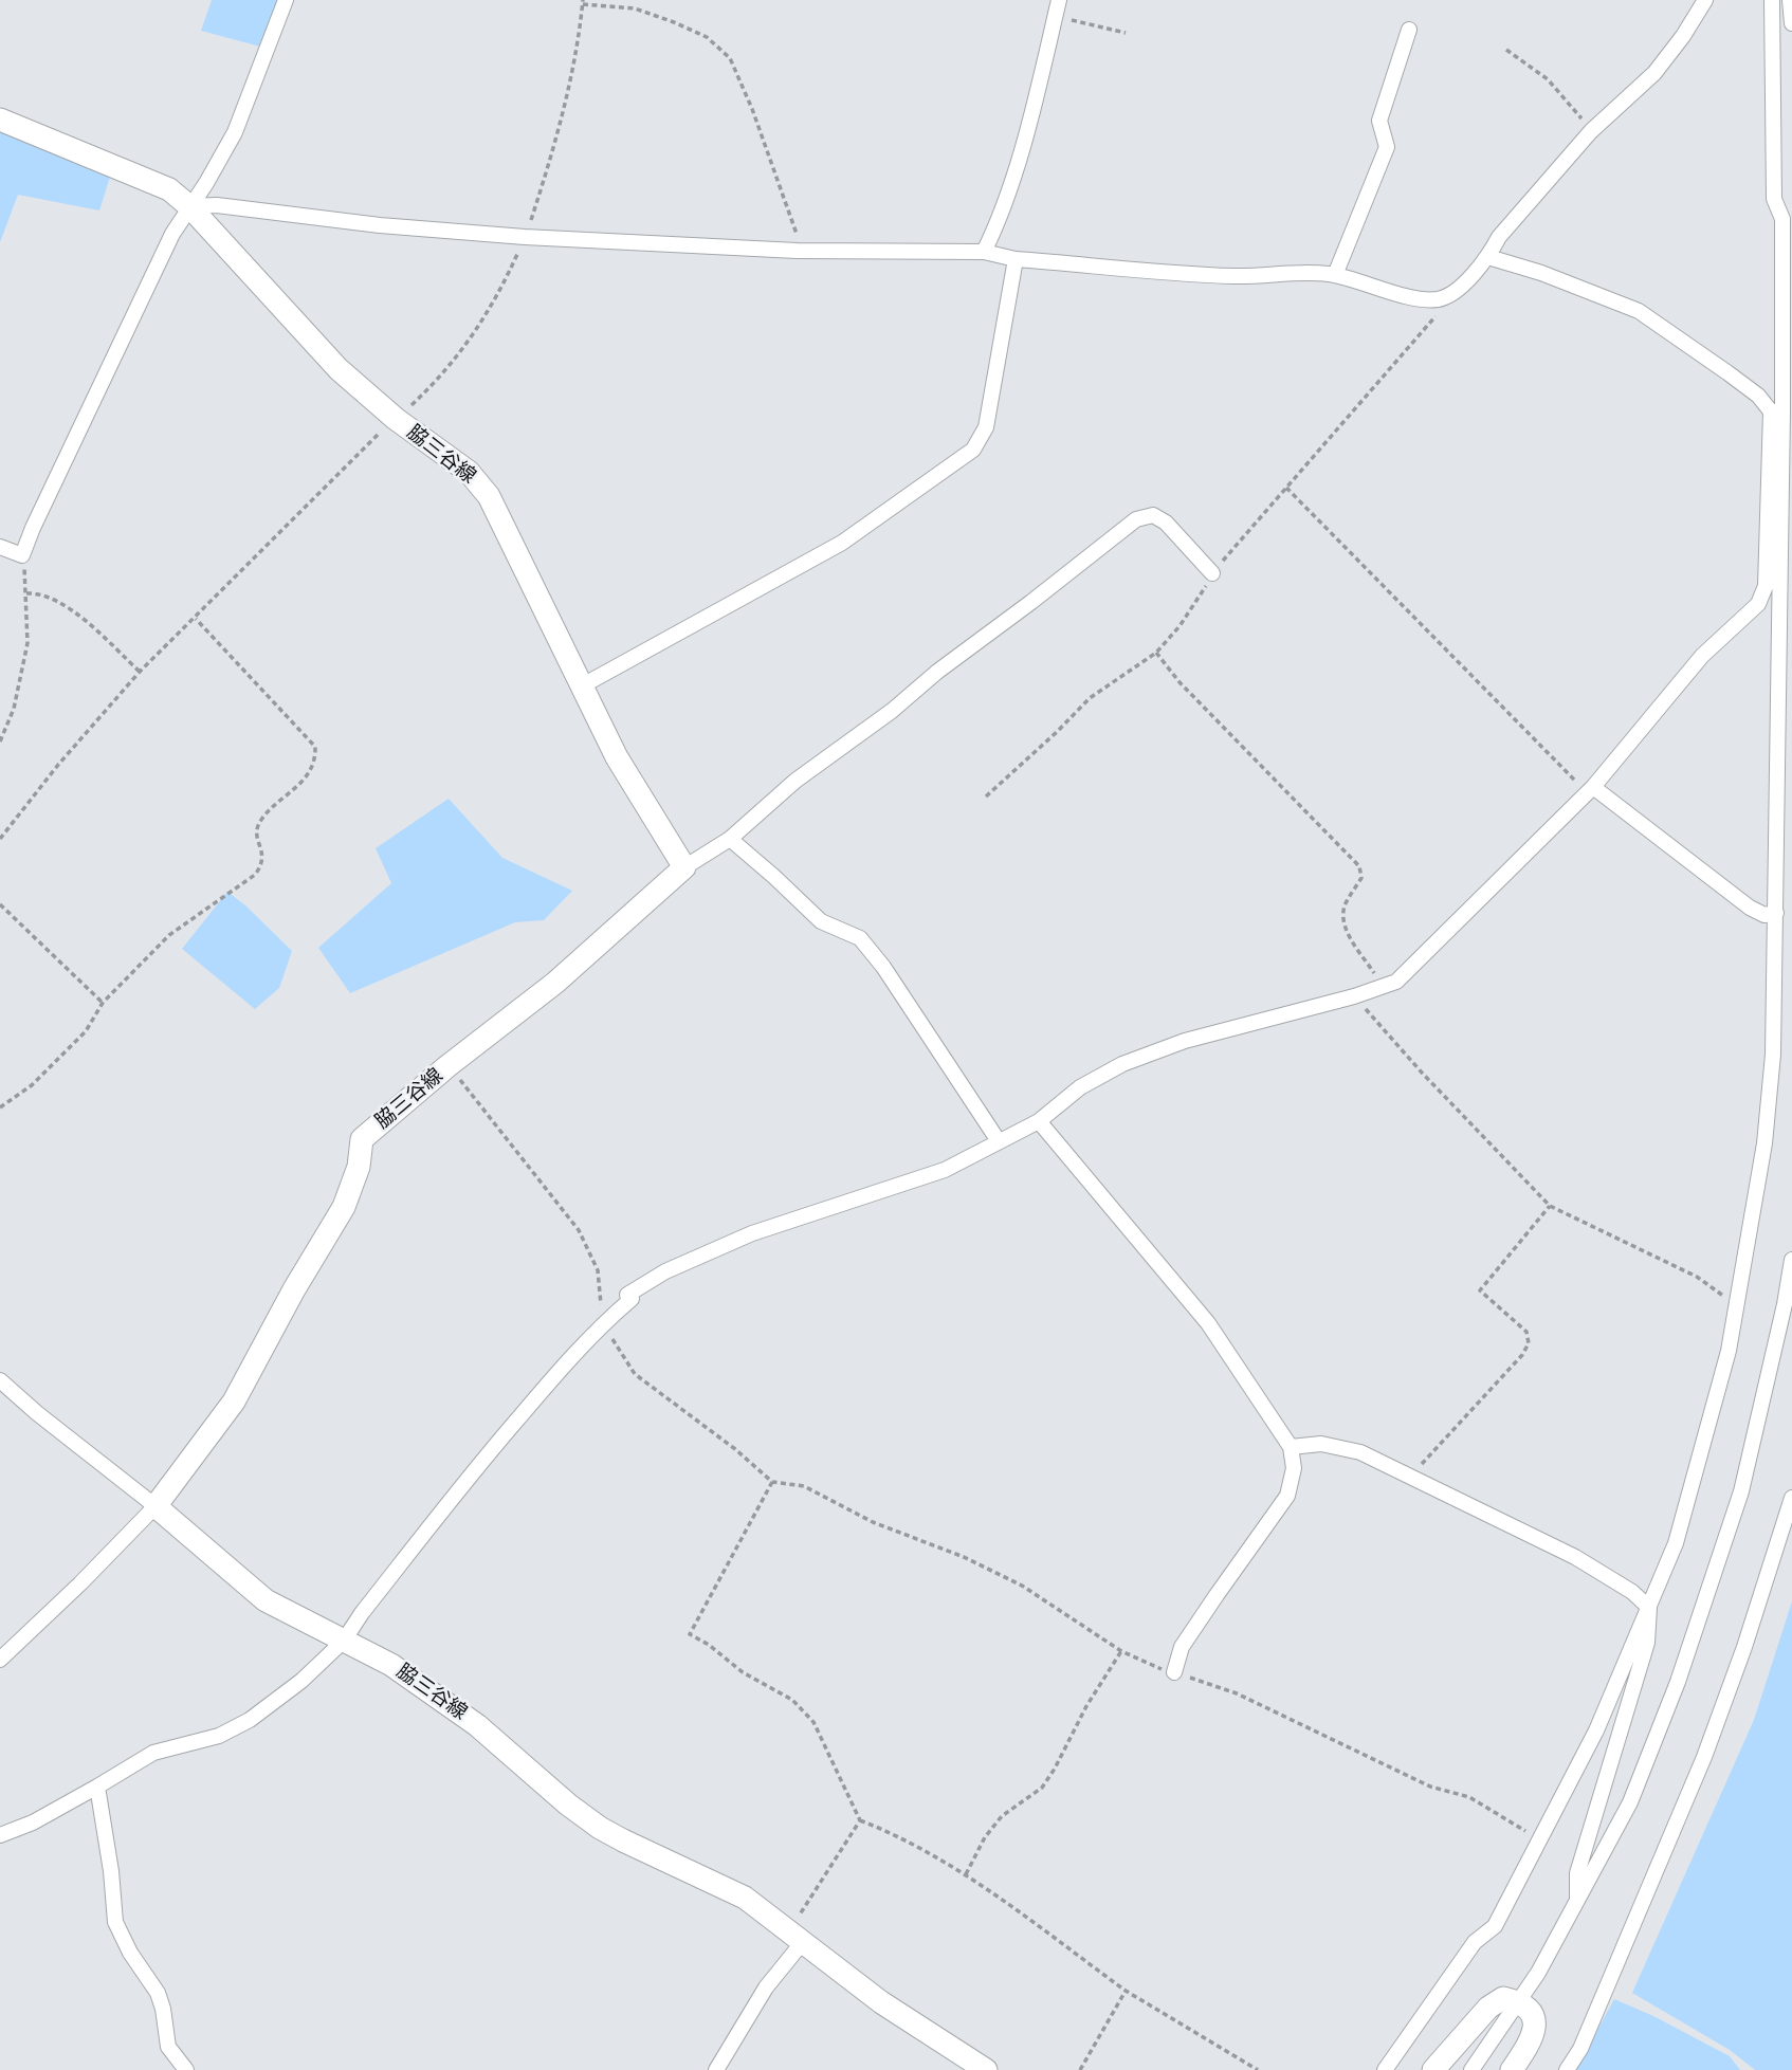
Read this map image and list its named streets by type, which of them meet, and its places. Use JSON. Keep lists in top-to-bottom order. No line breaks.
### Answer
{"streets":{"main road":["脇三谷線"]}}
